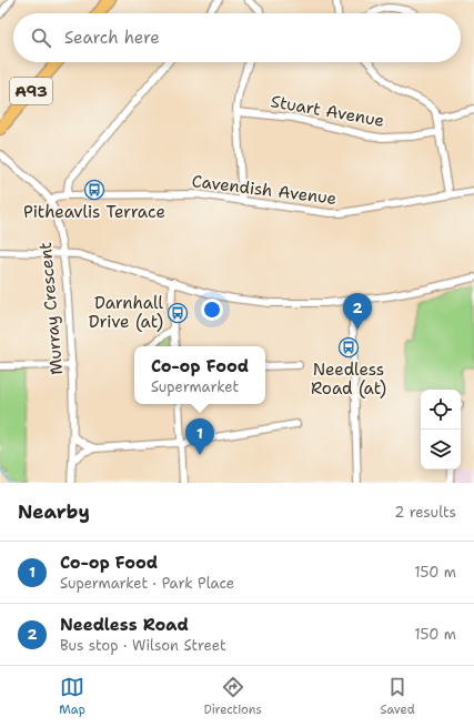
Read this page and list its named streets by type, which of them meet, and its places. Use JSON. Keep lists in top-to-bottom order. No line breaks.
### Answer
{"streets":{"main road":["A93"],"street":["Stuart Avenue","Cavendish Avenue","Murray Crescent"]},"crossings":[["Cavendish Avenue","Murray Crescent"]],"places":{"bus stop":["Pitheavlis Terrace","Darnhall Drive (at)","Needless Road (at)"]},"page":{"search":"Search here","pins":["2","1"],"popup":["Co-op Food","Supermarket"],"heading":["Nearby","2 results"],"list":[{"mark":"1","name":"Co-op Food","note":"Supermarket · Park Place","value":"150 m"},{"mark":"2","name":"Needless Road","note":"Bus stop · Wilson Street","value":"150 m"}],"nav":["Map","Directions","Saved"]}}
